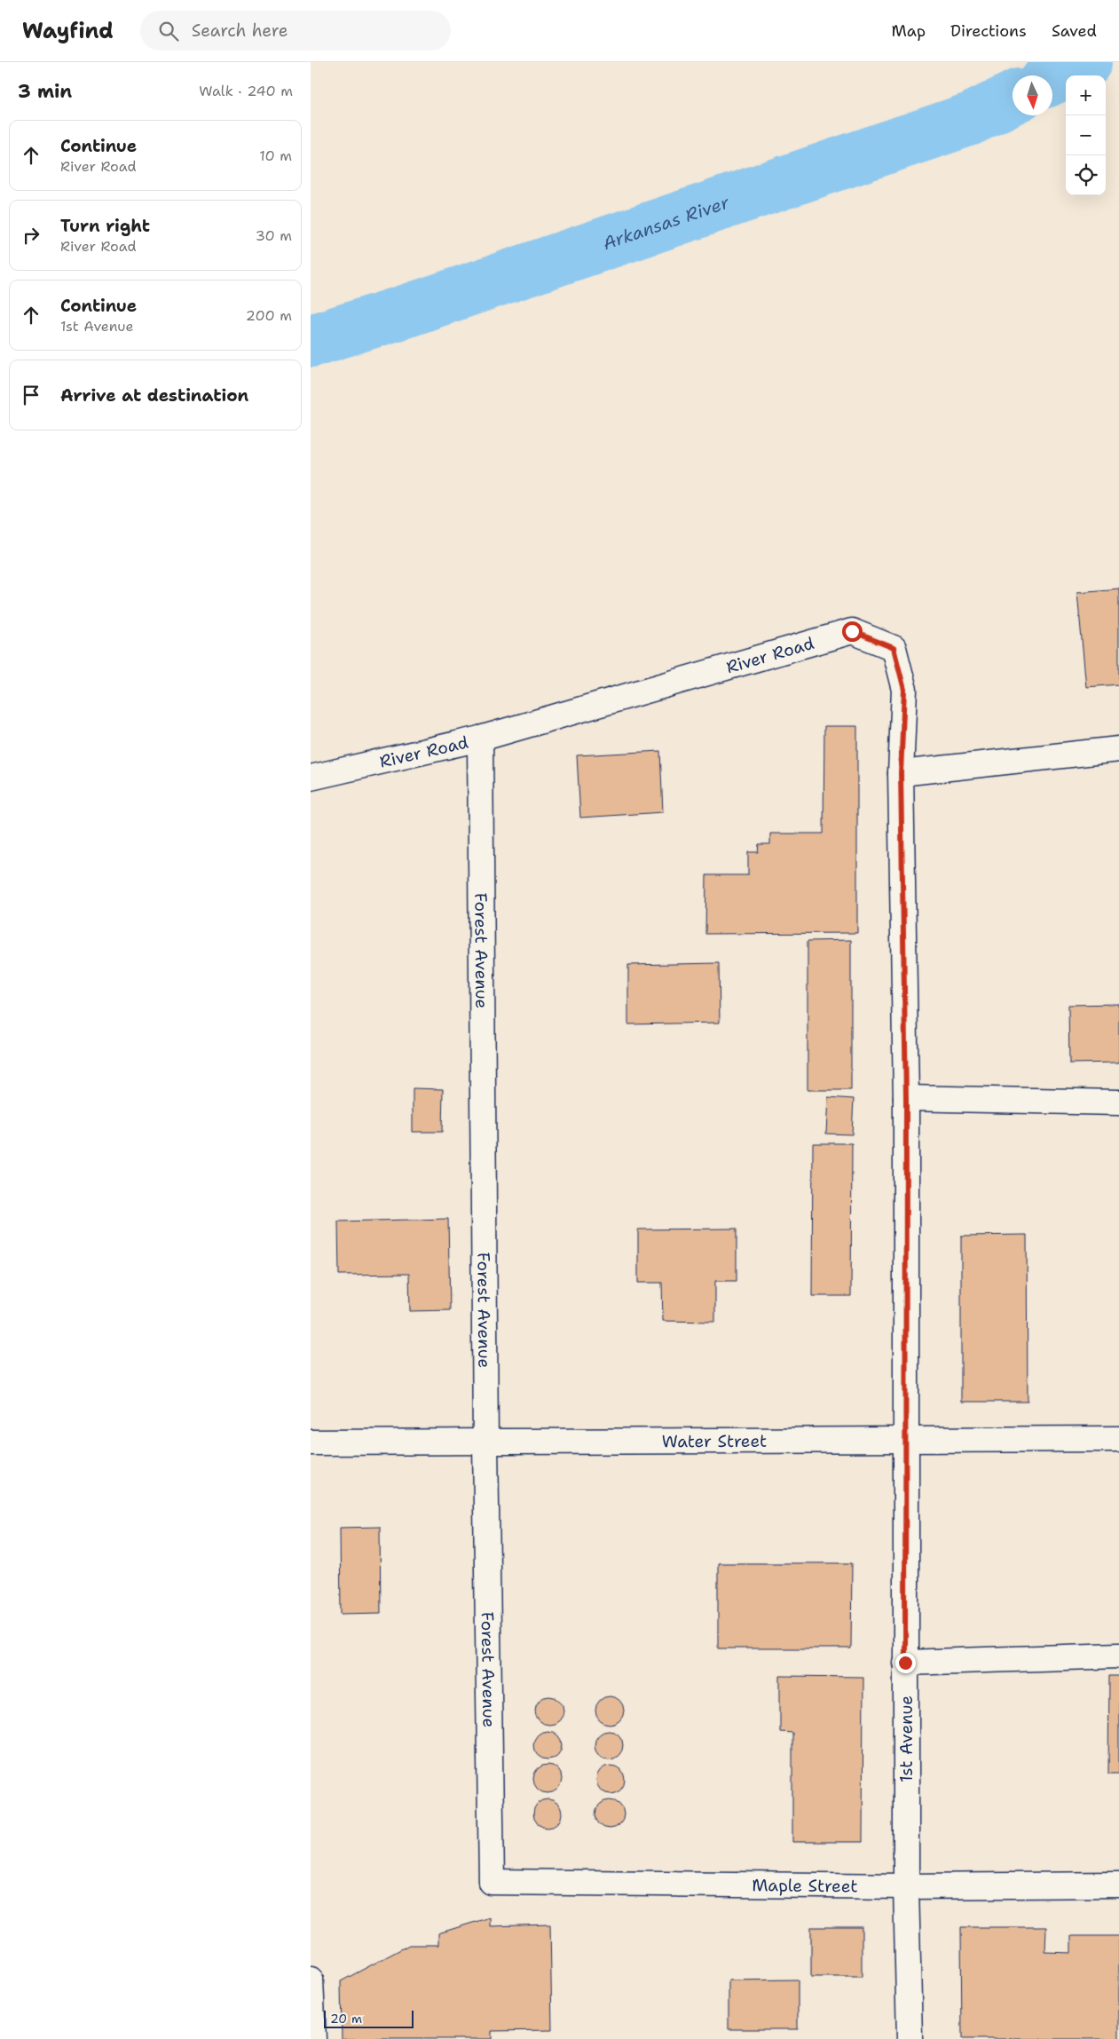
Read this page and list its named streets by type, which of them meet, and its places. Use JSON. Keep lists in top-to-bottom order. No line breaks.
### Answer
{"streets":{"street":["River Road","Forest Avenue","Water Street","1st Avenue","Maple Street"]},"crossings":[["River Road","Forest Avenue"],["River Road","1st Avenue"],["Forest Avenue","Water Street"],["Forest Avenue","Maple Street"],["Water Street","1st Avenue"],["1st Avenue","Maple Street"]],"water":["Arkansas River"],"scale_bar":"20 m","north":"bottom","page":{"header":"Wayfind","search":"Search here","nav":["Map","Directions","Saved"],"heading":["3 min","Walk · 240 m"],"map_buttons":["+","−"],"list":[["Continue","River Road","10 m"],["Turn right","River Road","30 m"],["Continue","1st Avenue","200 m"],"Arrive at destination"],"scale":"20 m"}}
